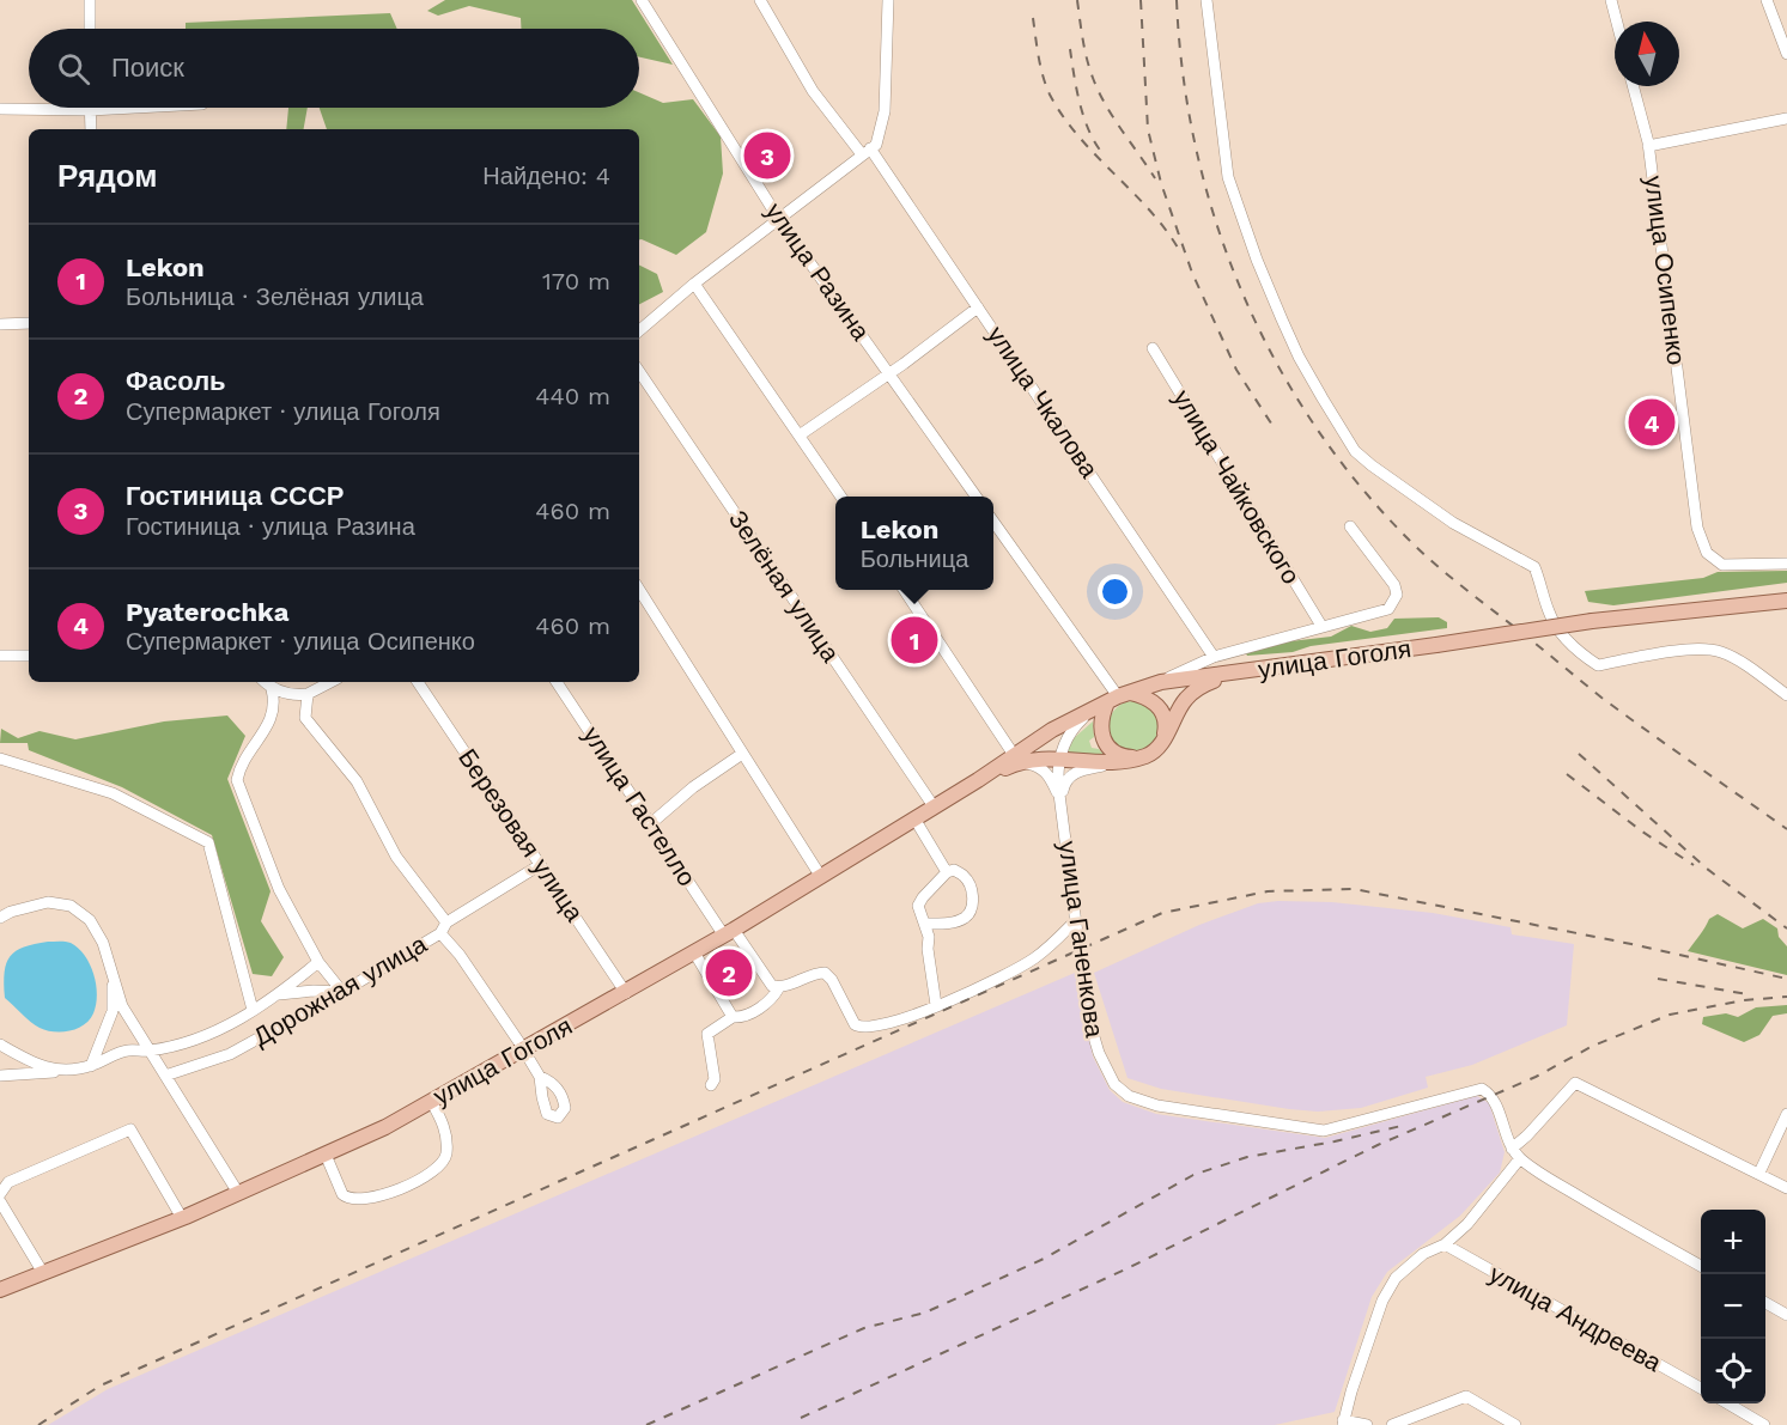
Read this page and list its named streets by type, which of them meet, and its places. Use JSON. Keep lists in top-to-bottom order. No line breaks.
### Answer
{"streets":{"main road":["улица Гоголя"],"street":["улица Осипенко","улица Разина","улица Чкалова","улица Чайковского","Зелёная улица","улица Гастелло","Березовая улица","улица Ганенкова","Дорожная улица","улица Андреева"]},"crossings":[["Зелёная улица","улица Гоголя"],["улица Гоголя","улица Гастелло"],["улица Гоголя","Березовая улица"],["Березовая улица","Дорожная улица"]],"north":"top","page":{"search":"Поиск","pins":["3","4","1","2"],"heading":["Рядом","Найдено: 4"],"list":[{"mark":"1","name":"Lekon","note":"Больница · Зелёная улица","value":"170 m"},{"mark":"2","name":"Фасоль","note":"Супермаркет · улица Гоголя","value":"440 m"},{"mark":"3","name":"Гостиница СССР","note":"Гостиница · улица Разина","value":"460 m"},{"mark":"4","name":"Pyaterochka","note":"Супермаркет · улица Осипенко","value":"460 m"}],"popup":["Lekon","Больница"],"map_buttons":["+","−"]}}
